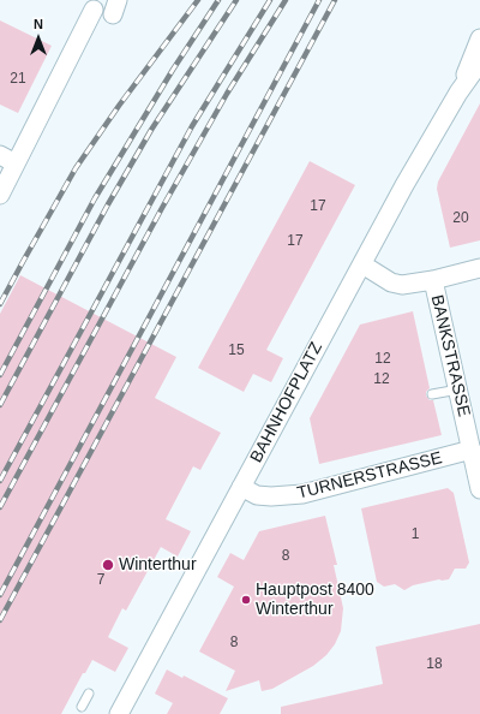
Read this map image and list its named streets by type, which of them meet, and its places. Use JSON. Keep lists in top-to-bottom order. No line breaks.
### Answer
{"streets":{"street":["BANKSTRASSE","BAHNHOFPLATZ","TURNERSTRASSE"]},"crossings":[["BANKSTRASSE","TURNERSTRASSE"],["BAHNHOFPLATZ","TURNERSTRASSE"]],"places":["Winterthur","Hauptpost 8400 Winterthur"],"house_numbers":["21","17","20","17","15","12","12","1","8","7","8","18"],"north":"top"}
